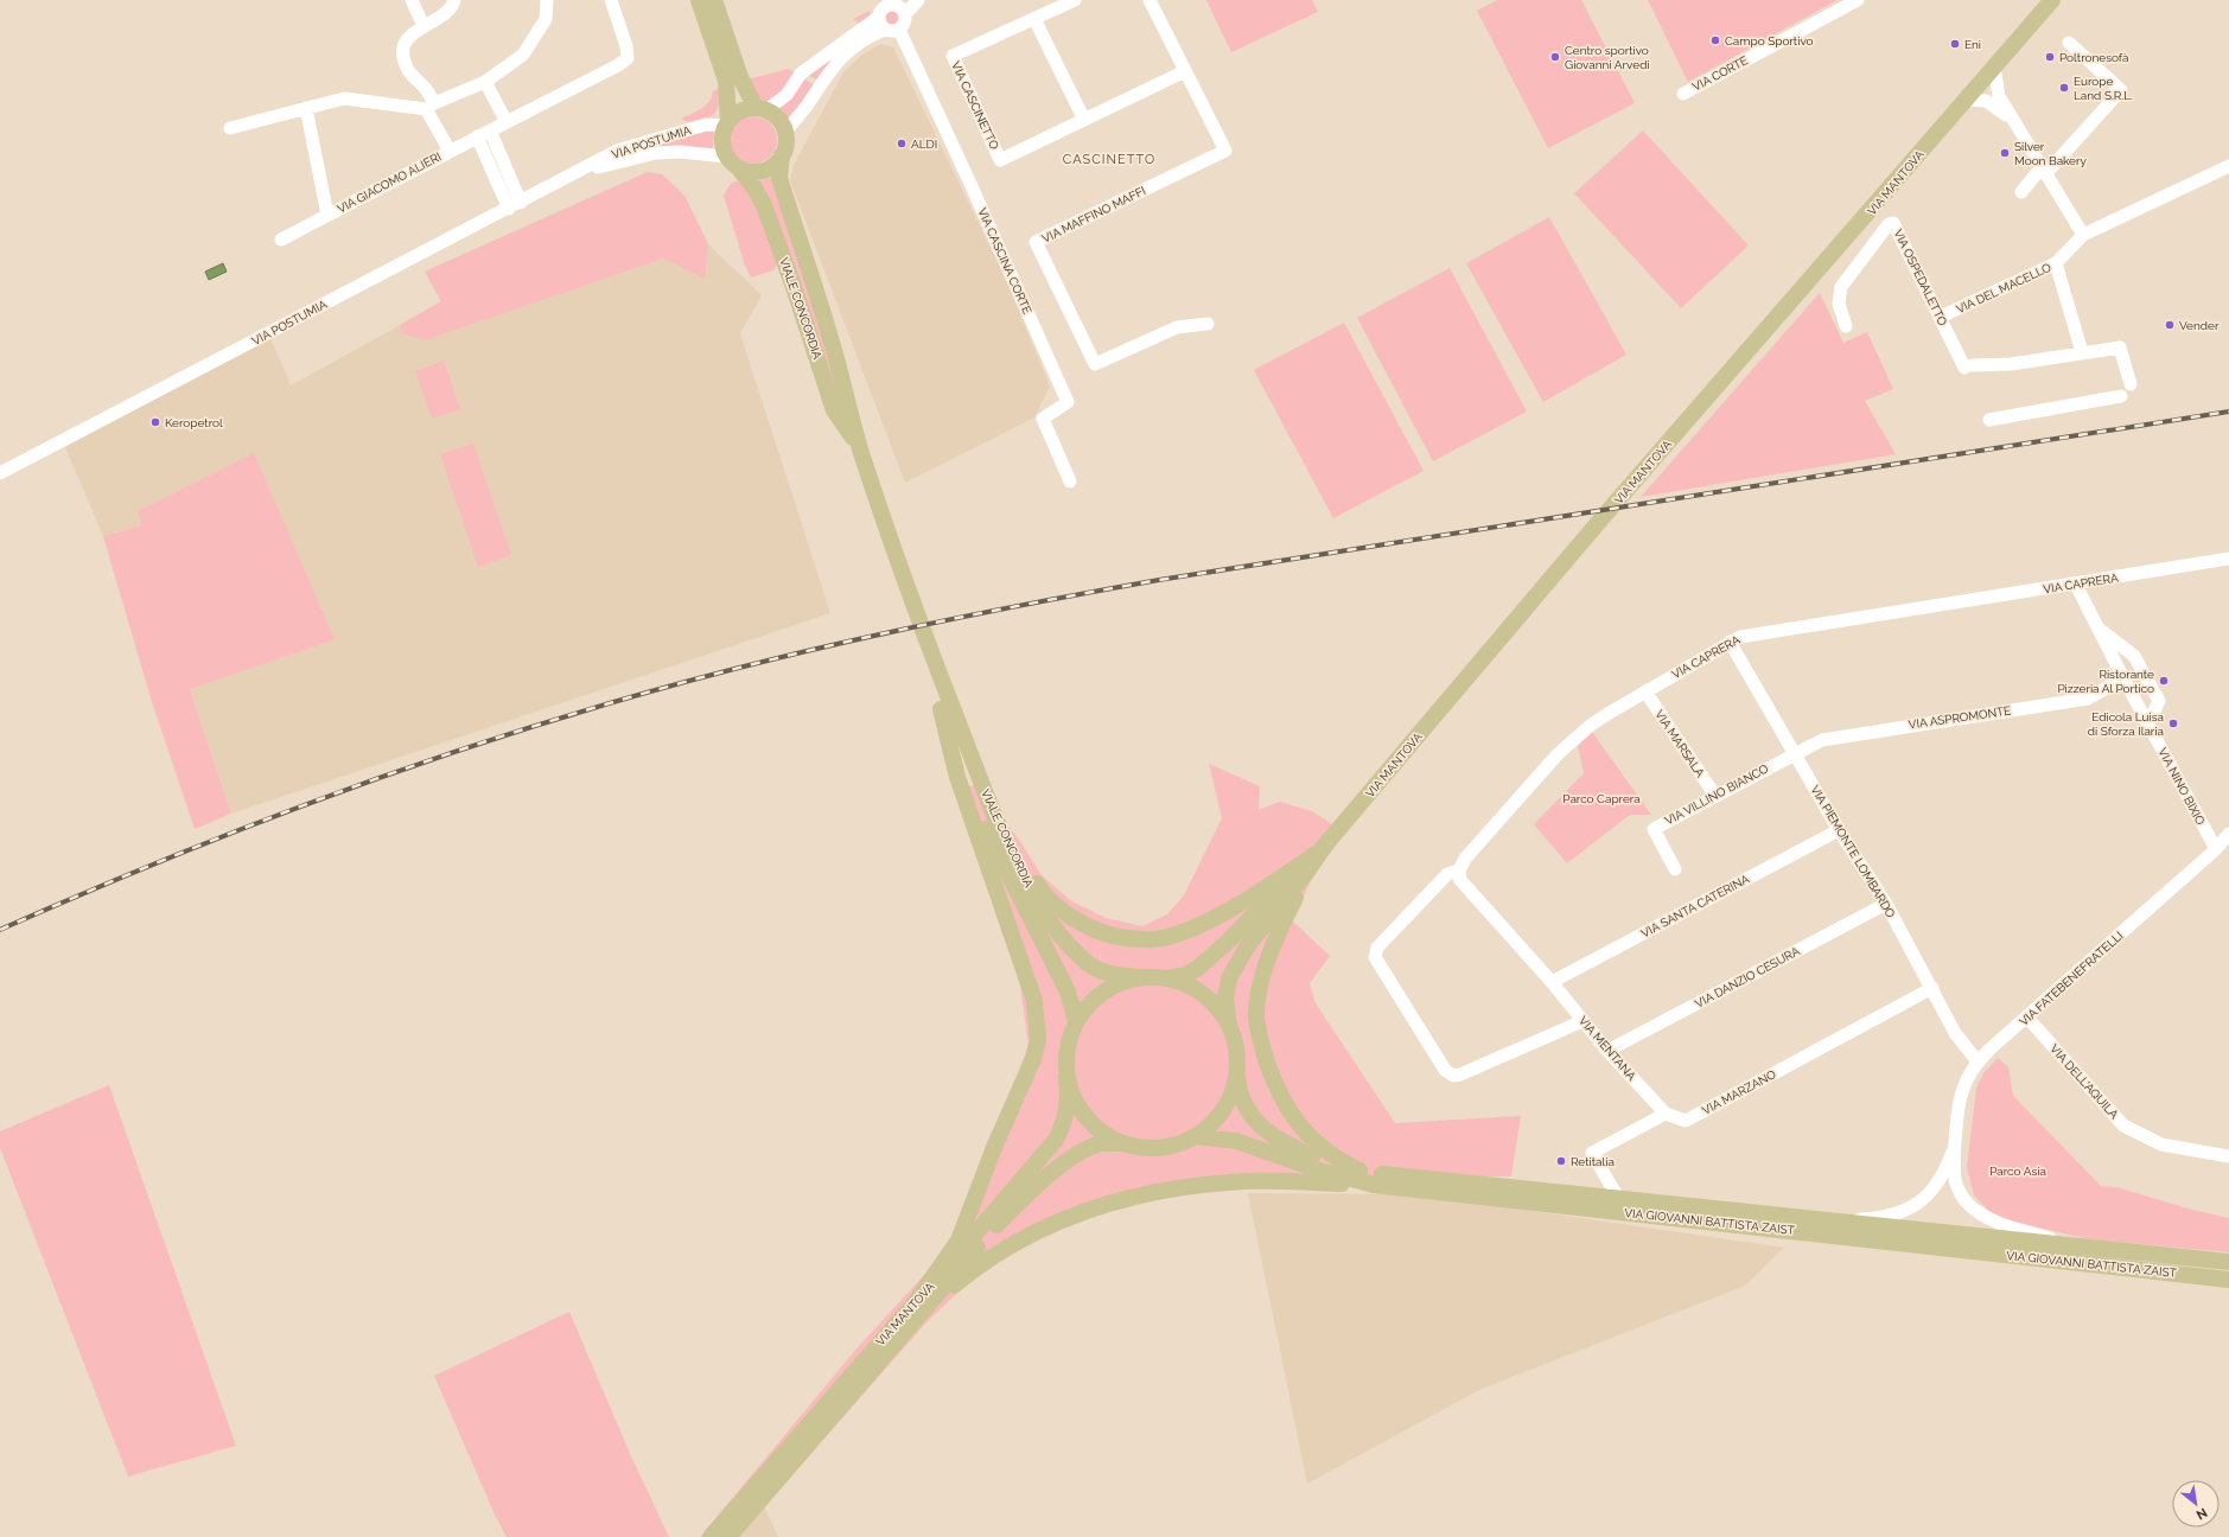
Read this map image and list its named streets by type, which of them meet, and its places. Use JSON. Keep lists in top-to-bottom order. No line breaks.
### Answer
{"streets":{"main road":["VIA MANTOVA","VIALE CONCORDIA","VIA GIOVANNI BATTISTA ZAIST"],"street":["VIA CORTE","VIA CASCINETTO","VIA POSTUMIA","VIA GIACOMO ALIERI","VIA MAFFINO MAFFI","VIA CASCINA CORTE","VIA OSPEDALETTO","VIA DEL MACELLO","VIA CAPRERA","VIA ASPROMONTE","VIA MARSALA","VIA NINO BIXIO","VIA VILLINO BIANCO","VIA PIEMONTE LOMBARDO","VIA SANTA CATERINA","VIA DANZIO CESURA","VIA FATEBENEFRATELLI","VIA MENTANA","VIA DELL'AQUILA","VIA MARZANO"]},"crossings":[["VIA POSTUMIA","VIALE CONCORDIA"],["VIA OSPEDALETTO","VIA DEL MACELLO"],["VIA CAPRERA","VIA MARSALA"],["VIA CAPRERA","VIA NINO BIXIO"],["VIA CAPRERA","VIA PIEMONTE LOMBARDO"],["VIA ASPROMONTE","VIA NINO BIXIO"],["VIA ASPROMONTE","VIA VILLINO BIANCO"],["VIA ASPROMONTE","VIA PIEMONTE LOMBARDO"],["VIA MARSALA","VIA VILLINO BIANCO"],["VIA NINO BIXIO","VIA FATEBENEFRATELLI"],["VIA VILLINO BIANCO","VIA PIEMONTE LOMBARDO"],["VIA PIEMONTE LOMBARDO","VIA SANTA CATERINA"],["VIA PIEMONTE LOMBARDO","VIA DANZIO CESURA"],["VIA PIEMONTE LOMBARDO","VIA FATEBENEFRATELLI"],["VIA PIEMONTE LOMBARDO","VIA MARZANO"],["VIA SANTA CATERINA","VIA MENTANA"],["VIA DANZIO CESURA","VIA MENTANA"],["VIA FATEBENEFRATELLI","VIA DELL'AQUILA"],["VIA FATEBENEFRATELLI","VIA GIOVANNI BATTISTA ZAIST"],["VIA MENTANA","VIA MARZANO"]],"districts":["CASCINETTO"],"parks":["Parco Caprera","Parco Asia"],"places":["Campo Sportivo","Eni","Centro sportivo Giovanni Arvedi","Poltronesofà","Europe Land S.R.L.","ALDI","Silver Moon Bakery","Vender","Keropetrol","Ristorante Pizzeria Al Portico","Edicola Luisa di Sforza Ilaria","Retitalia"],"north":"bottom right"}
